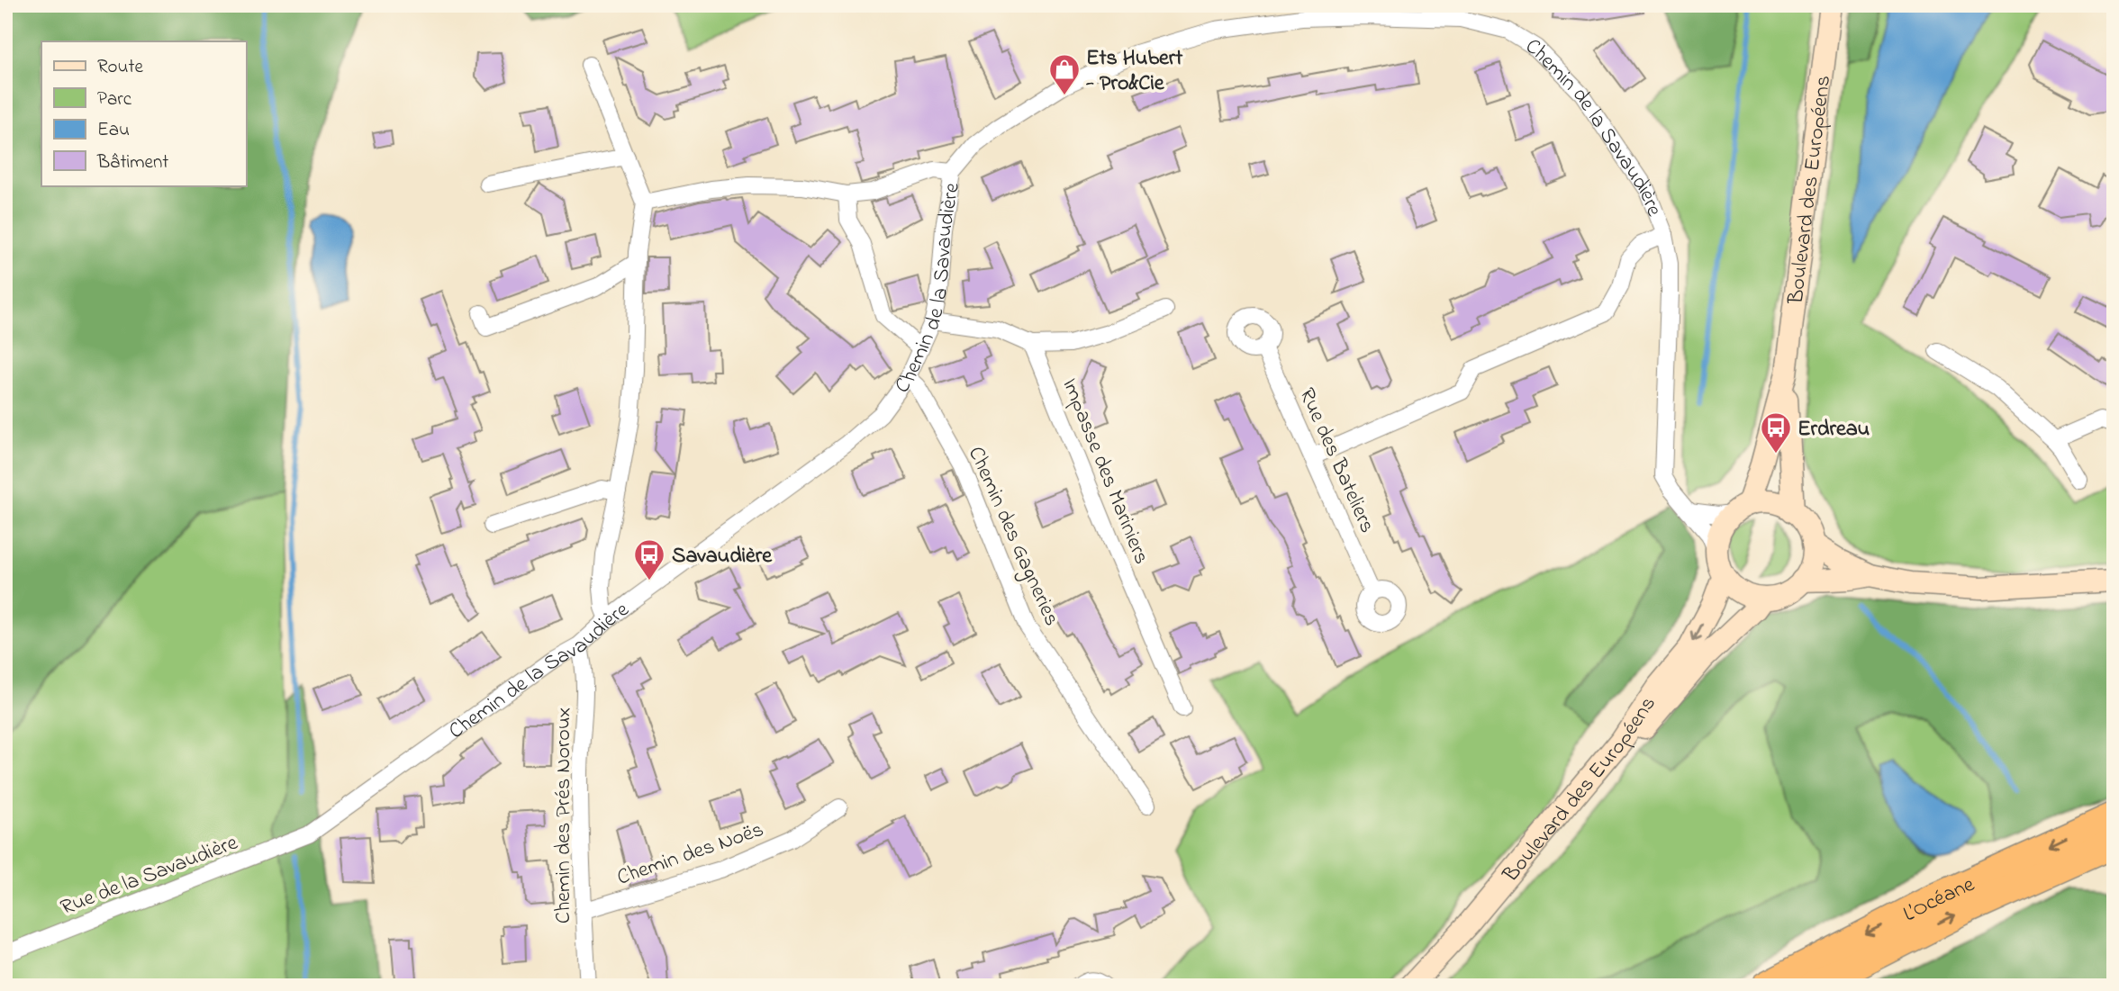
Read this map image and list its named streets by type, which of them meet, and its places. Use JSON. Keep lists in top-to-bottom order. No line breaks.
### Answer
{"streets":{"highway":["L’Océane"],"main road":["Boulevard des Européens"],"street":["Chemin de la Savaudière","Rue des Bateliers","Impasse des Mariniers","Chemin des Gagneries","Chemin des Prés Noroux","Chemin des Noës","Rue de la Savaudière"]},"crossings":[["Chemin de la Savaudière","Boulevard des Européens"],["Chemin de la Savaudière","Chemin des Gagneries"],["Chemin de la Savaudière","Chemin des Prés Noroux"],["Chemin de la Savaudière","Rue de la Savaudière"],["Chemin des Prés Noroux","Chemin des Noës"]],"places":{"shop":["Ets Hubert - Pro&Cie"],"bus stop":["Erdreau","Savaudière"]},"legend":["Route","Parc","Eau","Bâtiment"]}
